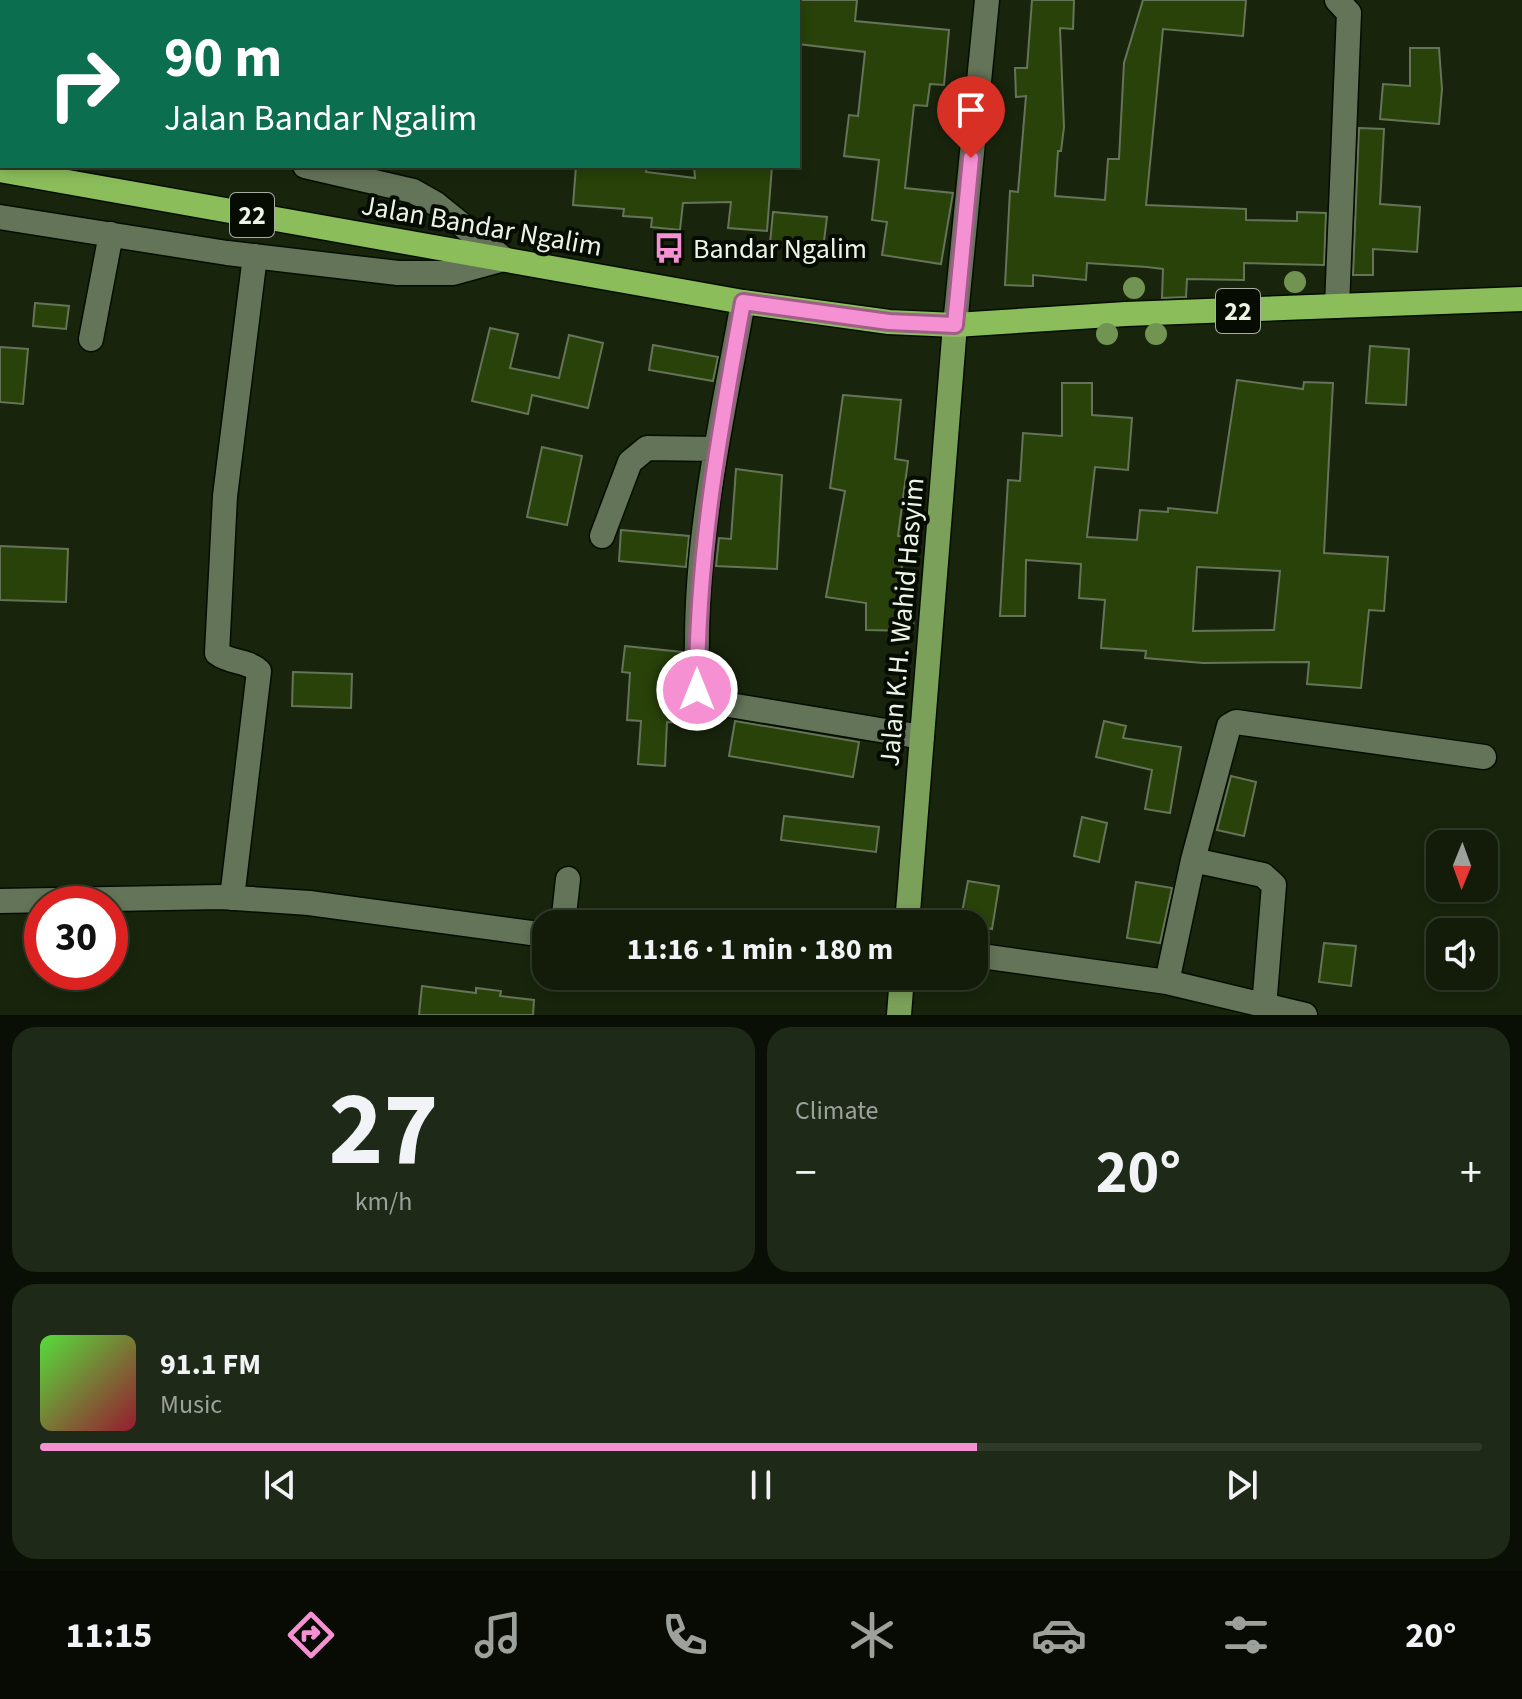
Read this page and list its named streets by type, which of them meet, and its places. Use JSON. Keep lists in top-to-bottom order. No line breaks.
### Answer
{"streets":{"highway":["22","Jalan Bandar Ngalim"],"main road":["Jalan K.H. Wahid Hasyim"]},"crossings":[["22","Jalan Bandar Ngalim"],["22","Jalan K.H. Wahid Hasyim"],["Jalan Bandar Ngalim","Jalan K.H. Wahid Hasyim"]],"places":{"bus stop":["Bandar Ngalim"]},"north":"bottom","page":{"turn":["90 m","Jalan Bandar Ngalim"],"limit":"30","trip":"11:16 · 1 min · 180 m","tile":[["27","km/h"],"Climate"],"heat":["−","20°","+"],"song":["91.1 FM","Music"],"tabs":["11:15","20°"]}}
